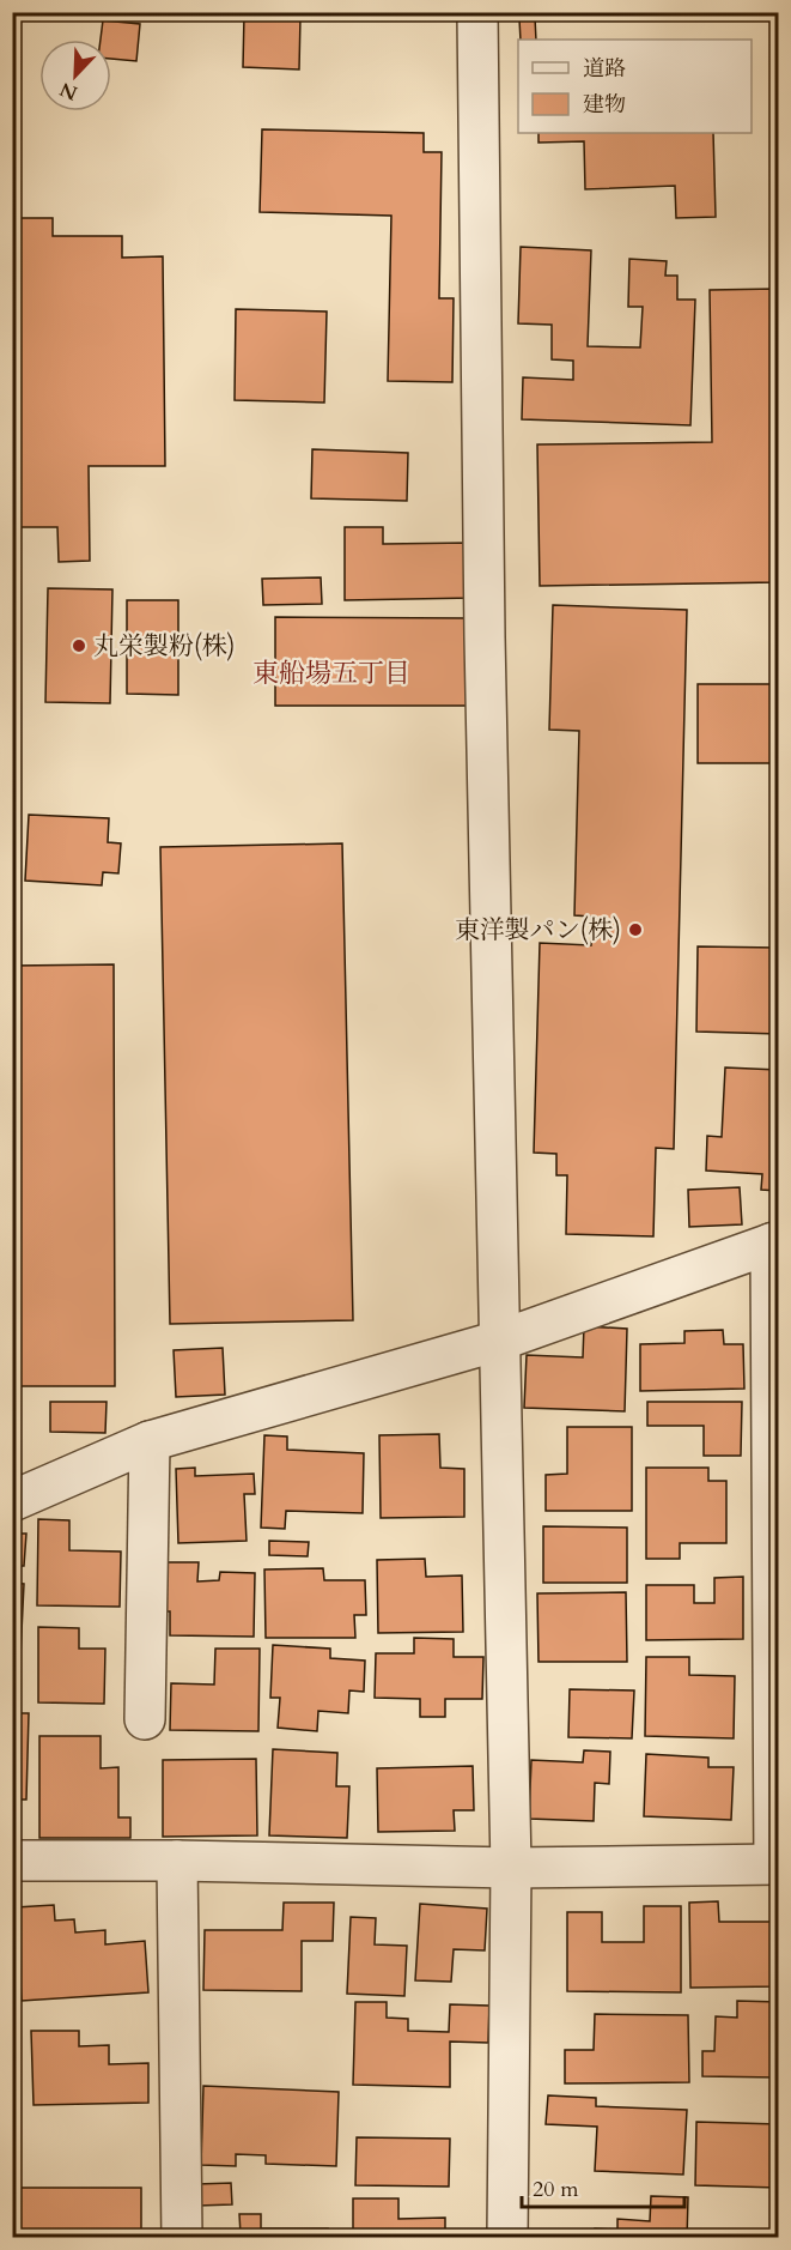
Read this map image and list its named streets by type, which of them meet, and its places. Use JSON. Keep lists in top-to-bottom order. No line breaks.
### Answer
{"districts":["東船場五丁目"],"places":["丸栄製粉(株)","東洋製パン(株)"],"legend":["道路","建物"],"scale_bar":"20 m","north":"bottom left"}
